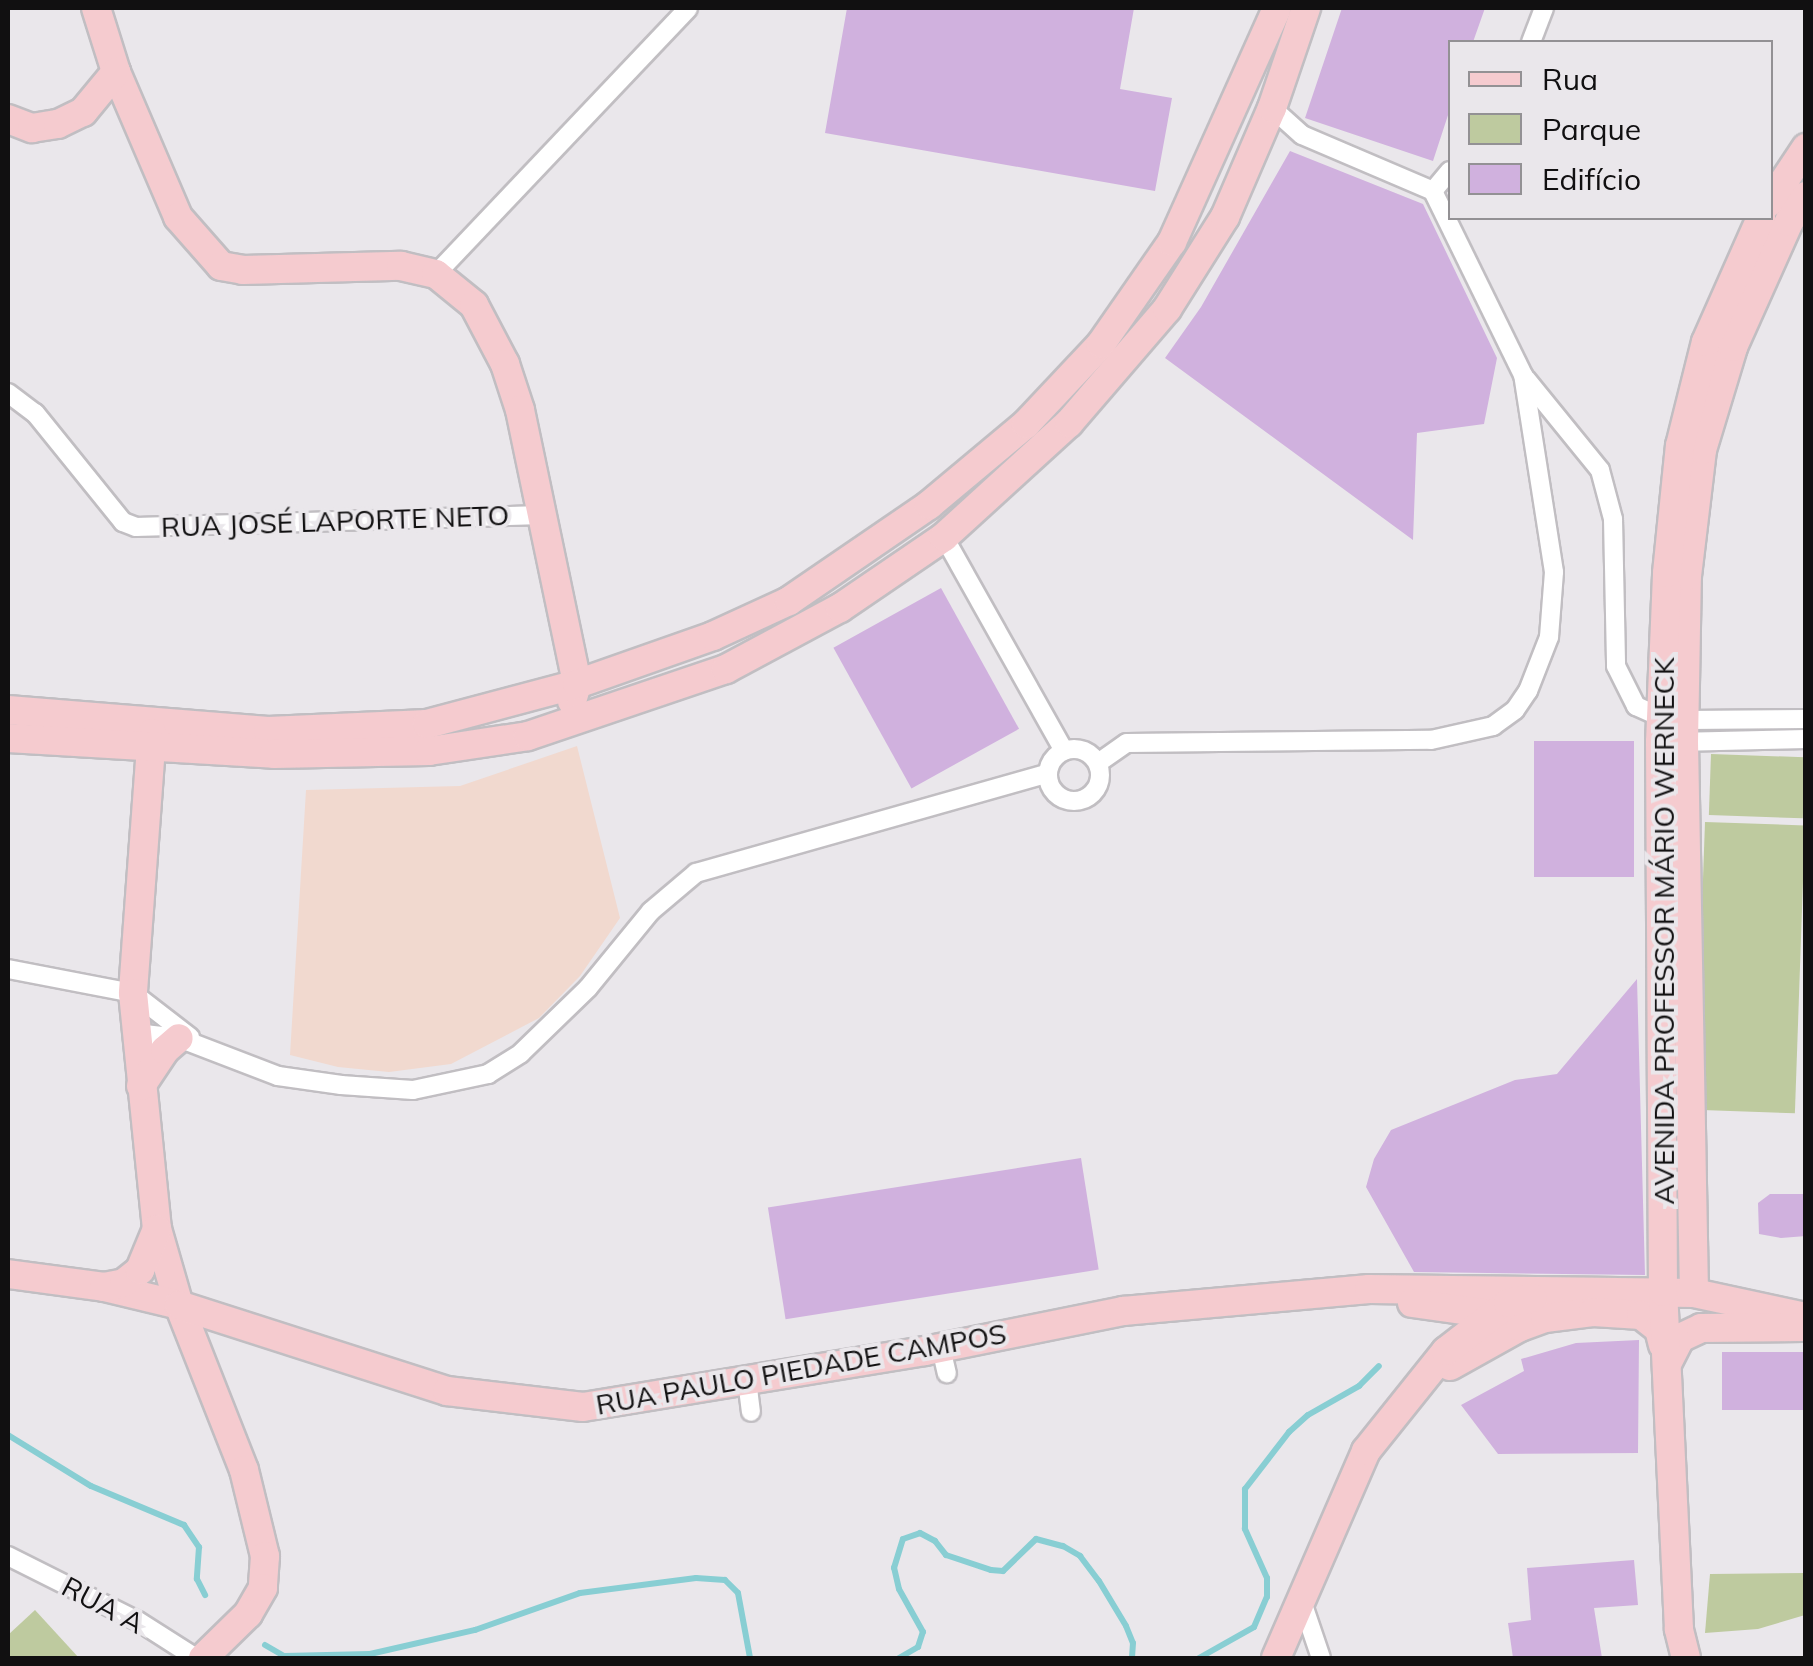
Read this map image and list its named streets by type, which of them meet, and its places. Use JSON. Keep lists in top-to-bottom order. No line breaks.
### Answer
{"streets":{"main road":["AVENIDA PROFESSOR MÁRIO WERNECK","RUA PAULO PIEDADE CAMPOS"],"street":["RUA JOSÉ LAPORTE NETO","RUA A"]},"crossings":[["AVENIDA PROFESSOR MÁRIO WERNECK","RUA PAULO PIEDADE CAMPOS"]],"legend":["Rua","Parque","Edifício"]}
